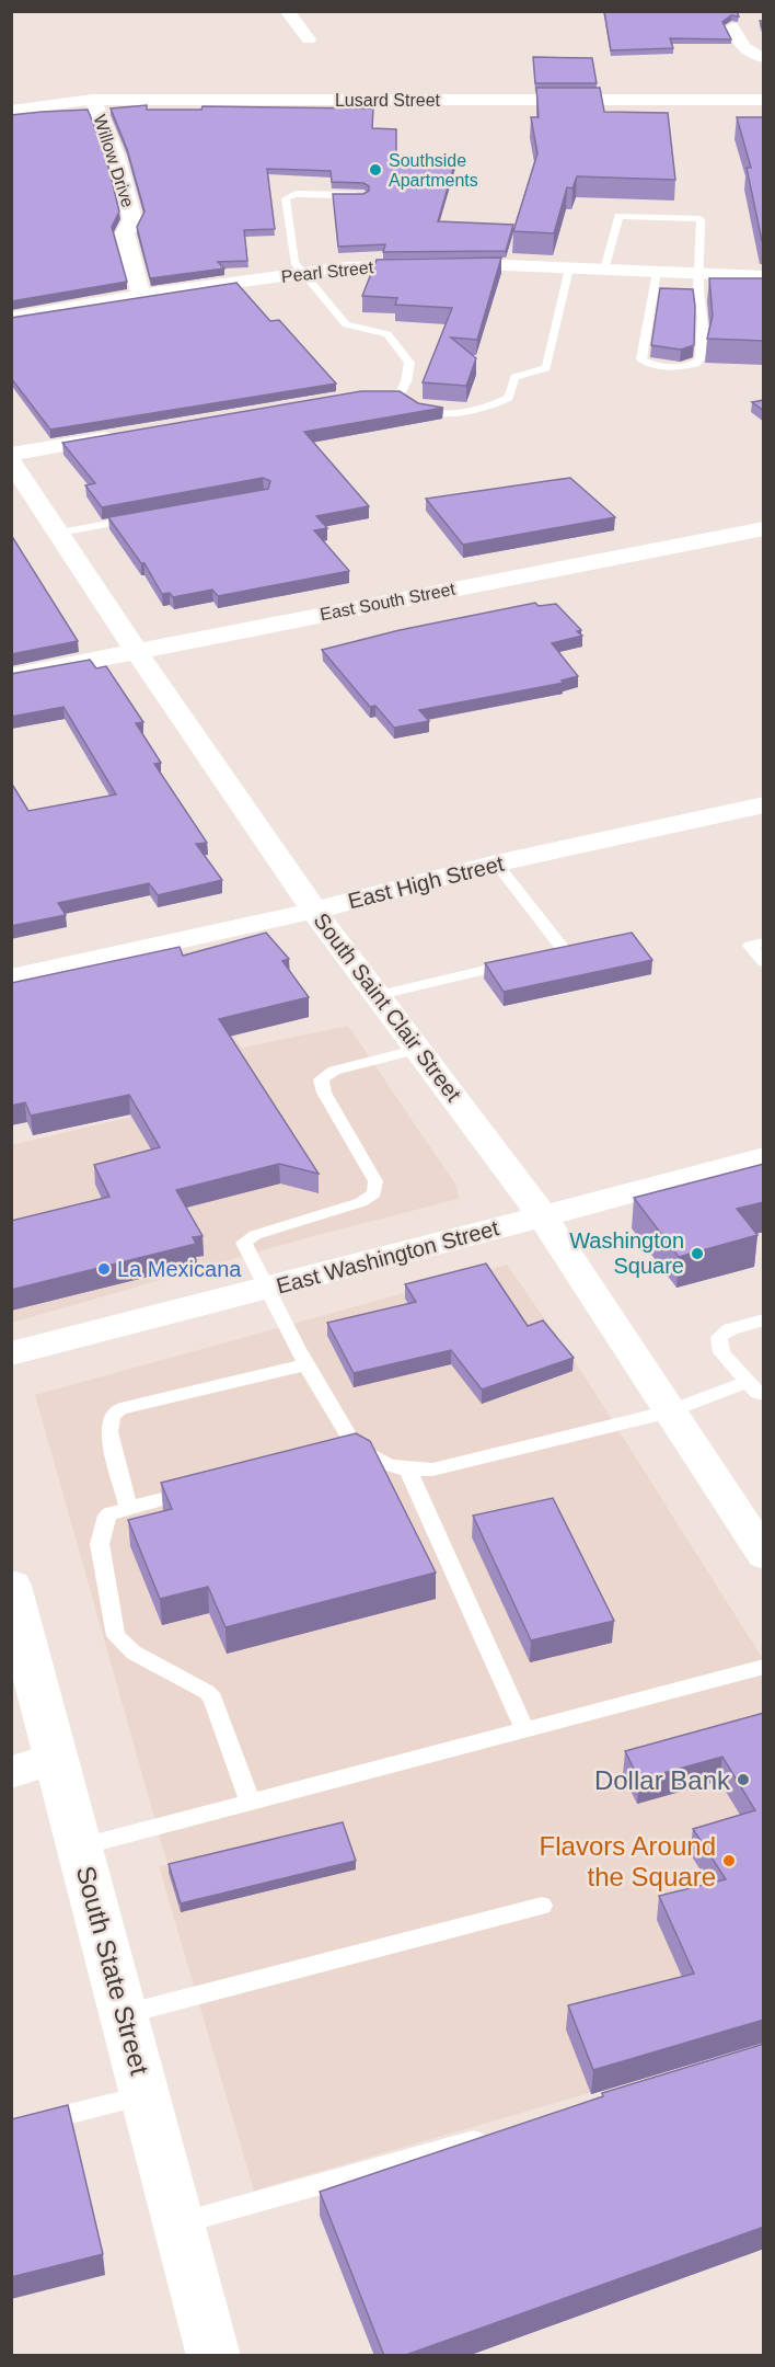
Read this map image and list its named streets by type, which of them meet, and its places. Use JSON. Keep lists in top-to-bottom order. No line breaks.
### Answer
{"streets":{"main road":["South State Street"],"street":["Lusard Street","Willow Drive","Pearl Street","East South Street","East High Street","South Saint Clair Street","East Washington Street"]},"crossings":[["Lusard Street","Willow Drive"],["Willow Drive","Pearl Street"],["East South Street","South Saint Clair Street"],["East High Street","South Saint Clair Street"],["South Saint Clair Street","East Washington Street"]],"places":["Southside Apartments","Washington Square","La Mexicana","Dollar Bank","Flavors Around the Square"]}
